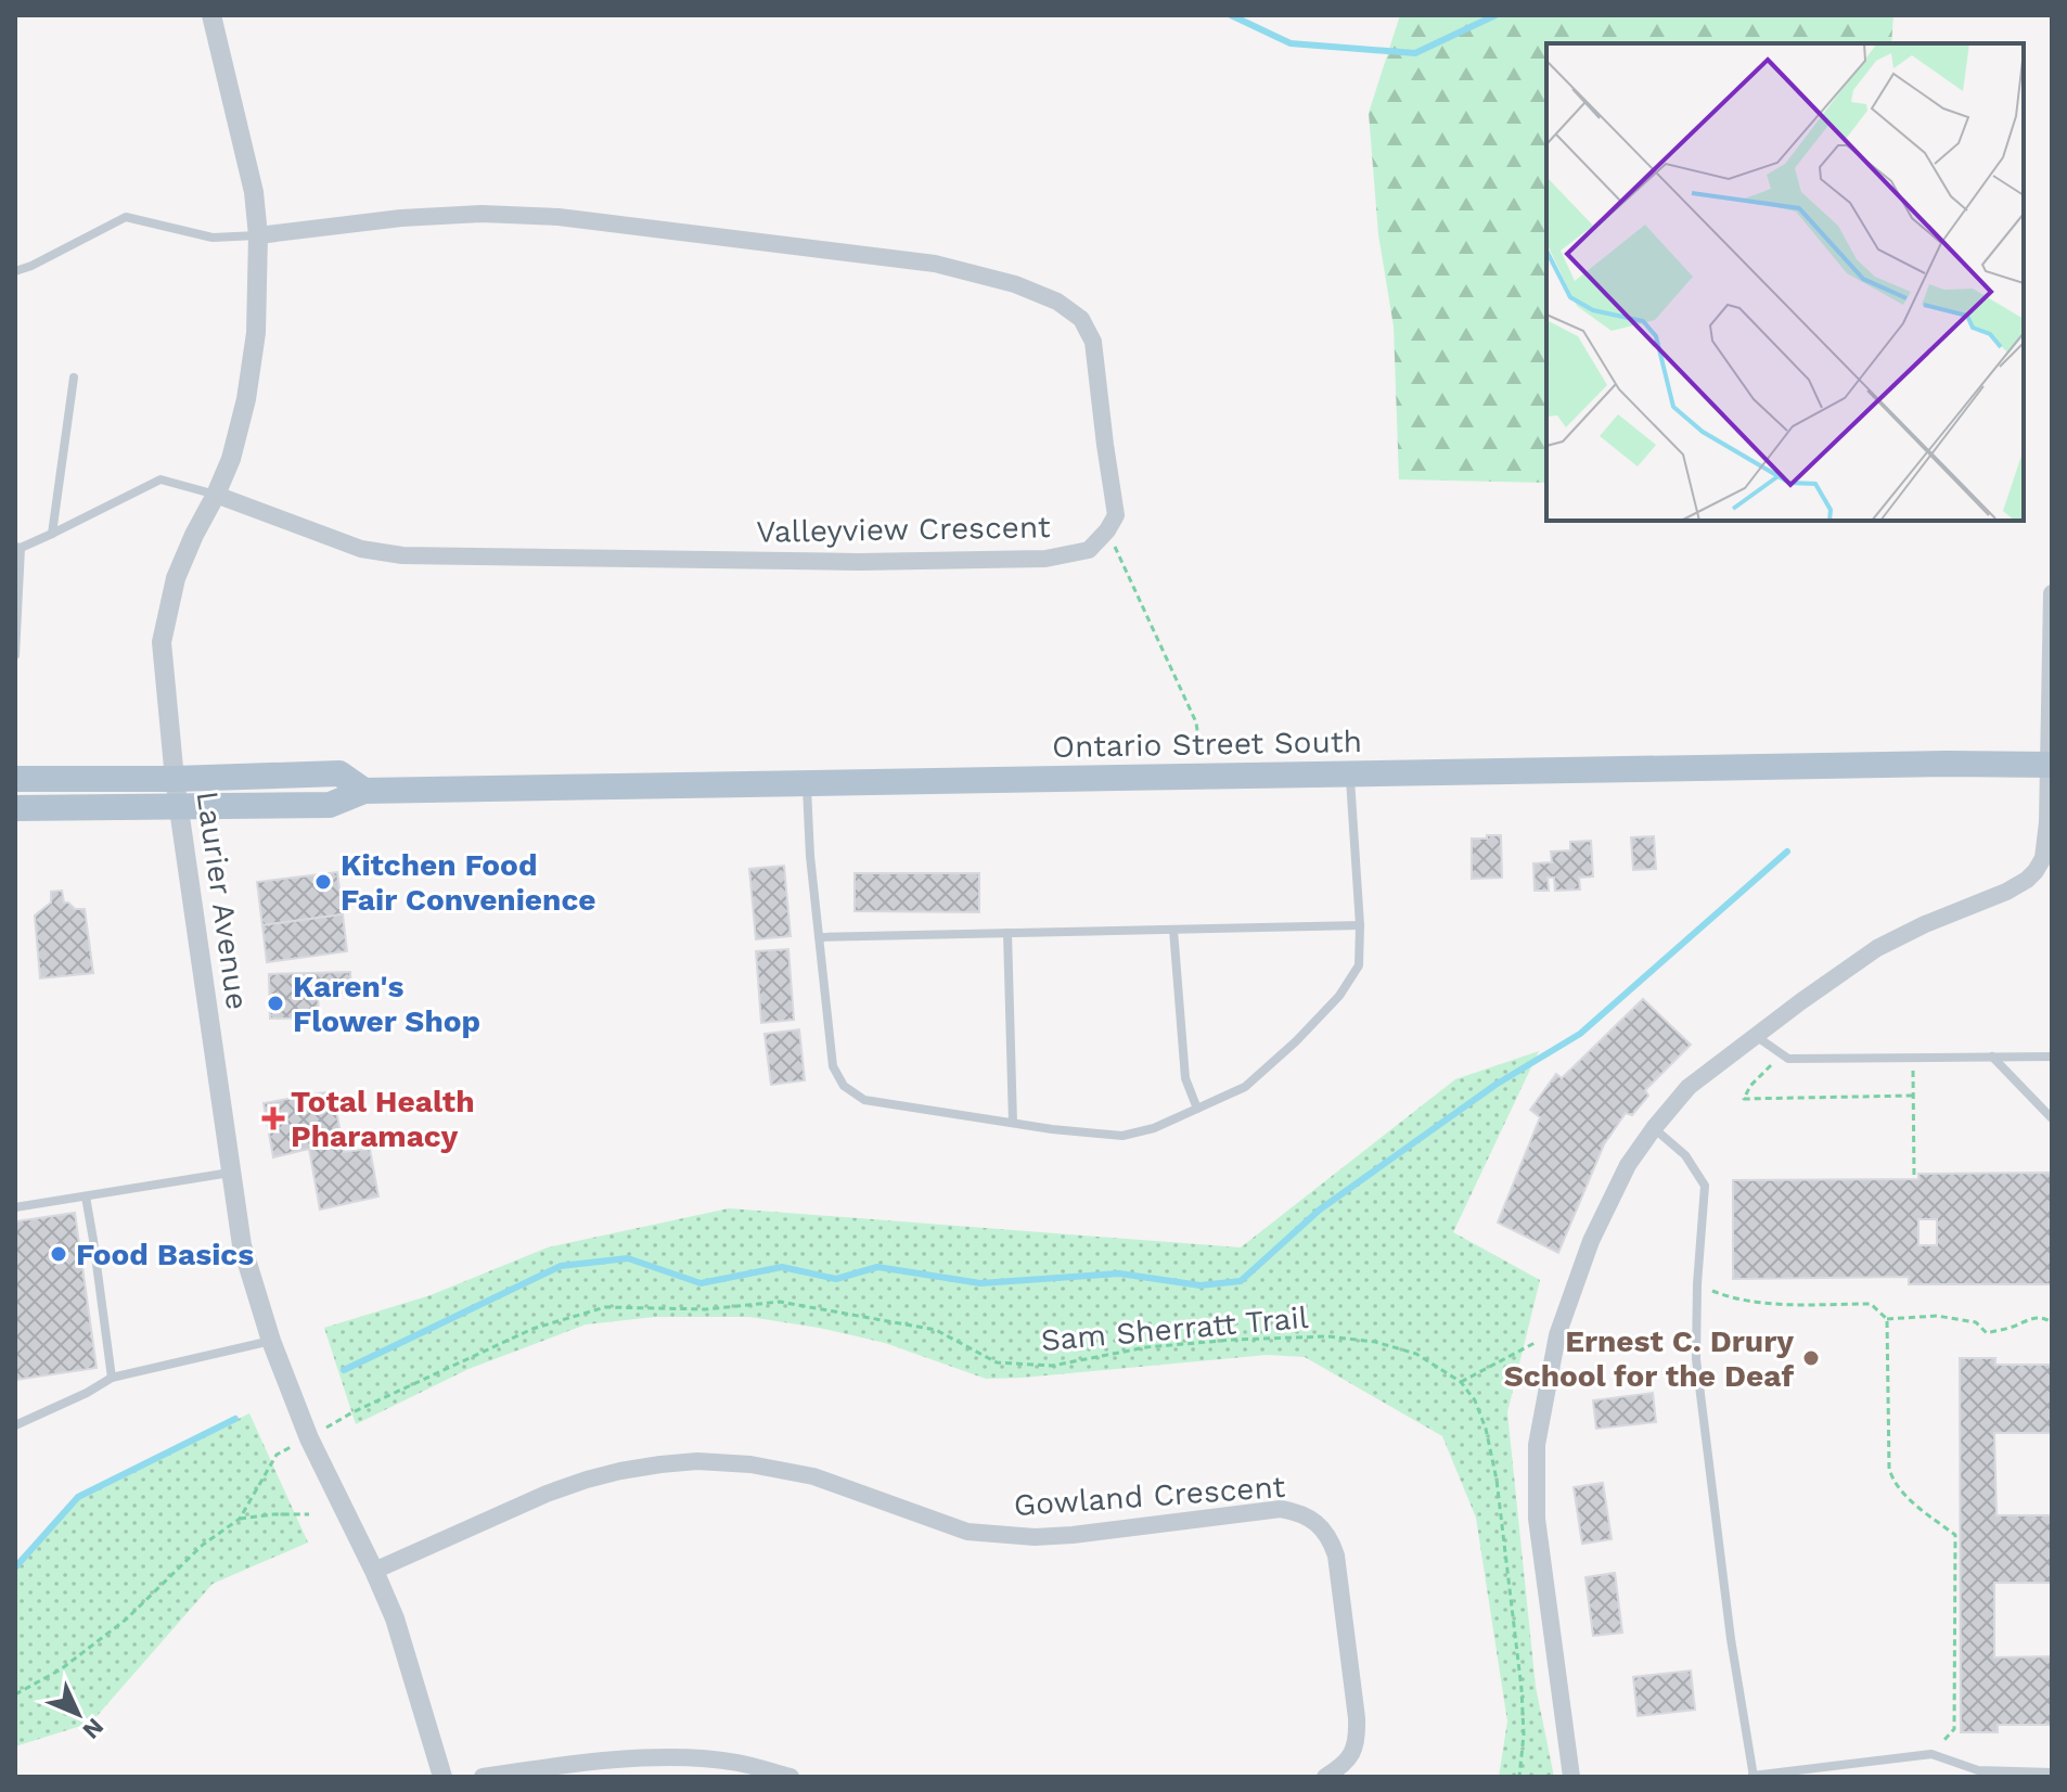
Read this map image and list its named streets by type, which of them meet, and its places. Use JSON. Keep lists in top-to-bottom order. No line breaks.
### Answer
{"streets":{"main road":["Ontario Street South"],"street":["Valleyview Crescent","Laurier Avenue","Gowland Crescent"],"path":["Sam Sherratt Trail"]},"crossings":[["Valleyview Crescent","Laurier Avenue"],["Ontario Street South","Laurier Avenue"],["Laurier Avenue","Sam Sherratt Trail"],["Laurier Avenue","Gowland Crescent"]],"places":{"other":["Kitchen Food Fair Convenience","Karen's Flower Shop","Food Basics","Ernest C. Drury School for the Deaf"],"health":["Total Health Pharamacy"]},"north":"bottom right"}
